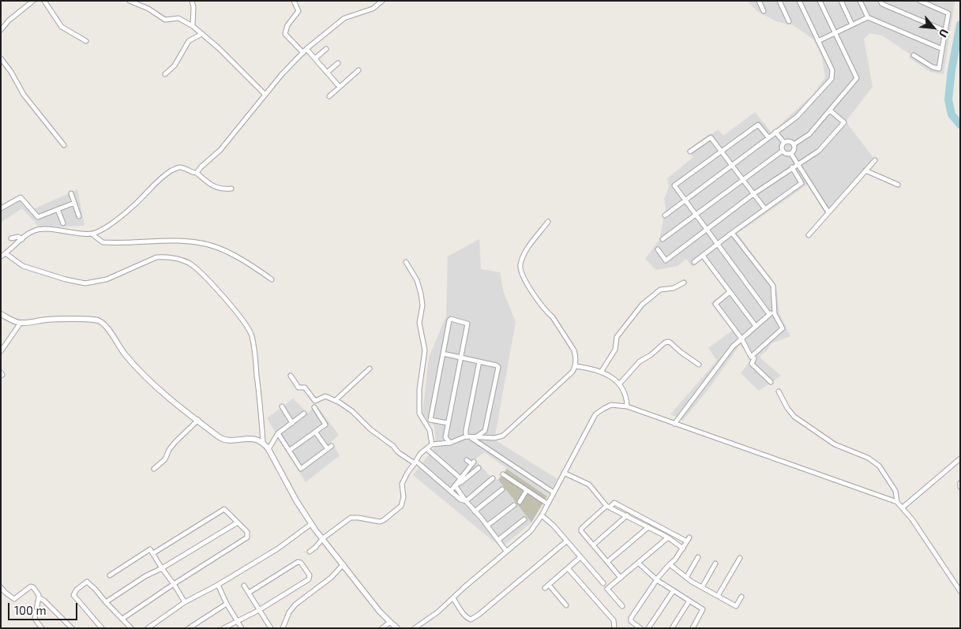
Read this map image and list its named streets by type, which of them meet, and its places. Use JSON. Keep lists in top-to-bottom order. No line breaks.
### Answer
{"scale_bar":"100 m","north":"bottom right"}
